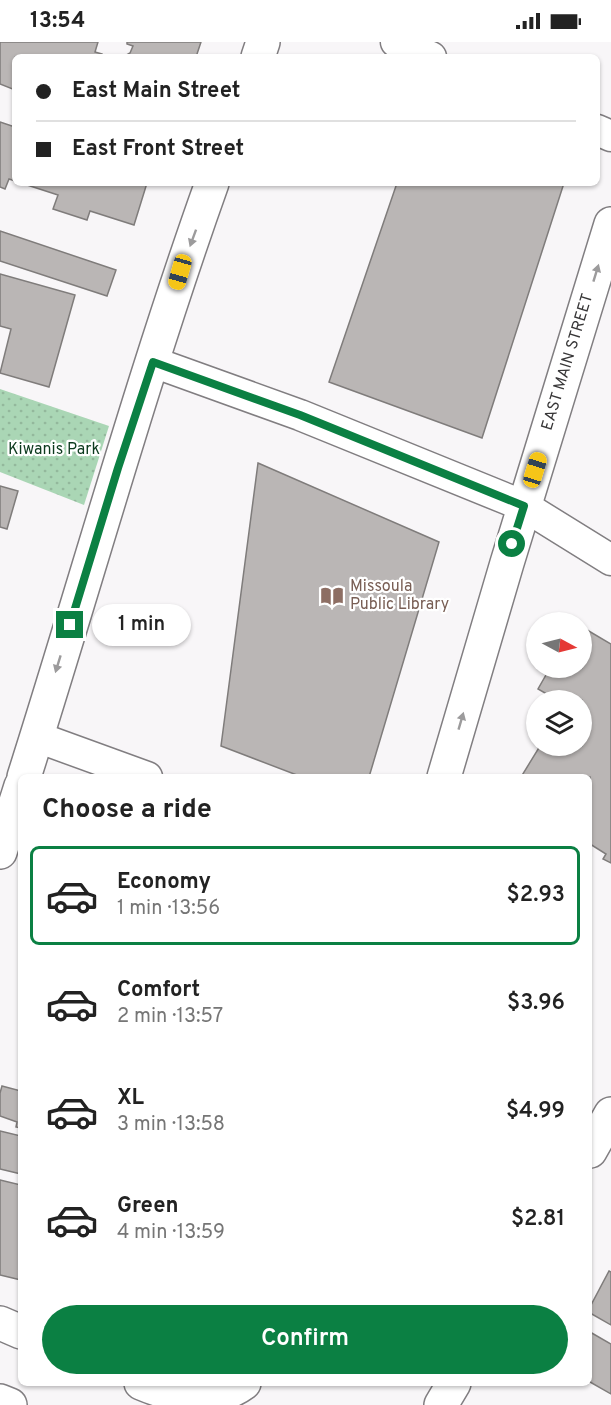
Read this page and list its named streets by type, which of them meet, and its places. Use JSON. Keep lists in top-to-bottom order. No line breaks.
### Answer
{"streets":{"main road":["EAST MAIN STREET"]},"one_way":["EAST MAIN STREET"],"parks":["Kiwanis Park"],"places":{"library":["Missoula Public Library"]},"north":"right","page":{"status":"13:54","banner":["East Main Street","East Front Street"],"bubble":"1 min","heading":"Choose a ride","list":[{"name":"Economy","note":"1 min · 13:56","value":"$2.93"},{"name":"Comfort","note":"2 min · 13:57","value":"$3.96"},{"name":"XL","note":"3 min · 13:58","value":"$4.99"},{"name":"Green","note":"4 min · 13:59","value":"$2.81"}],"buttons":"Confirm"}}
